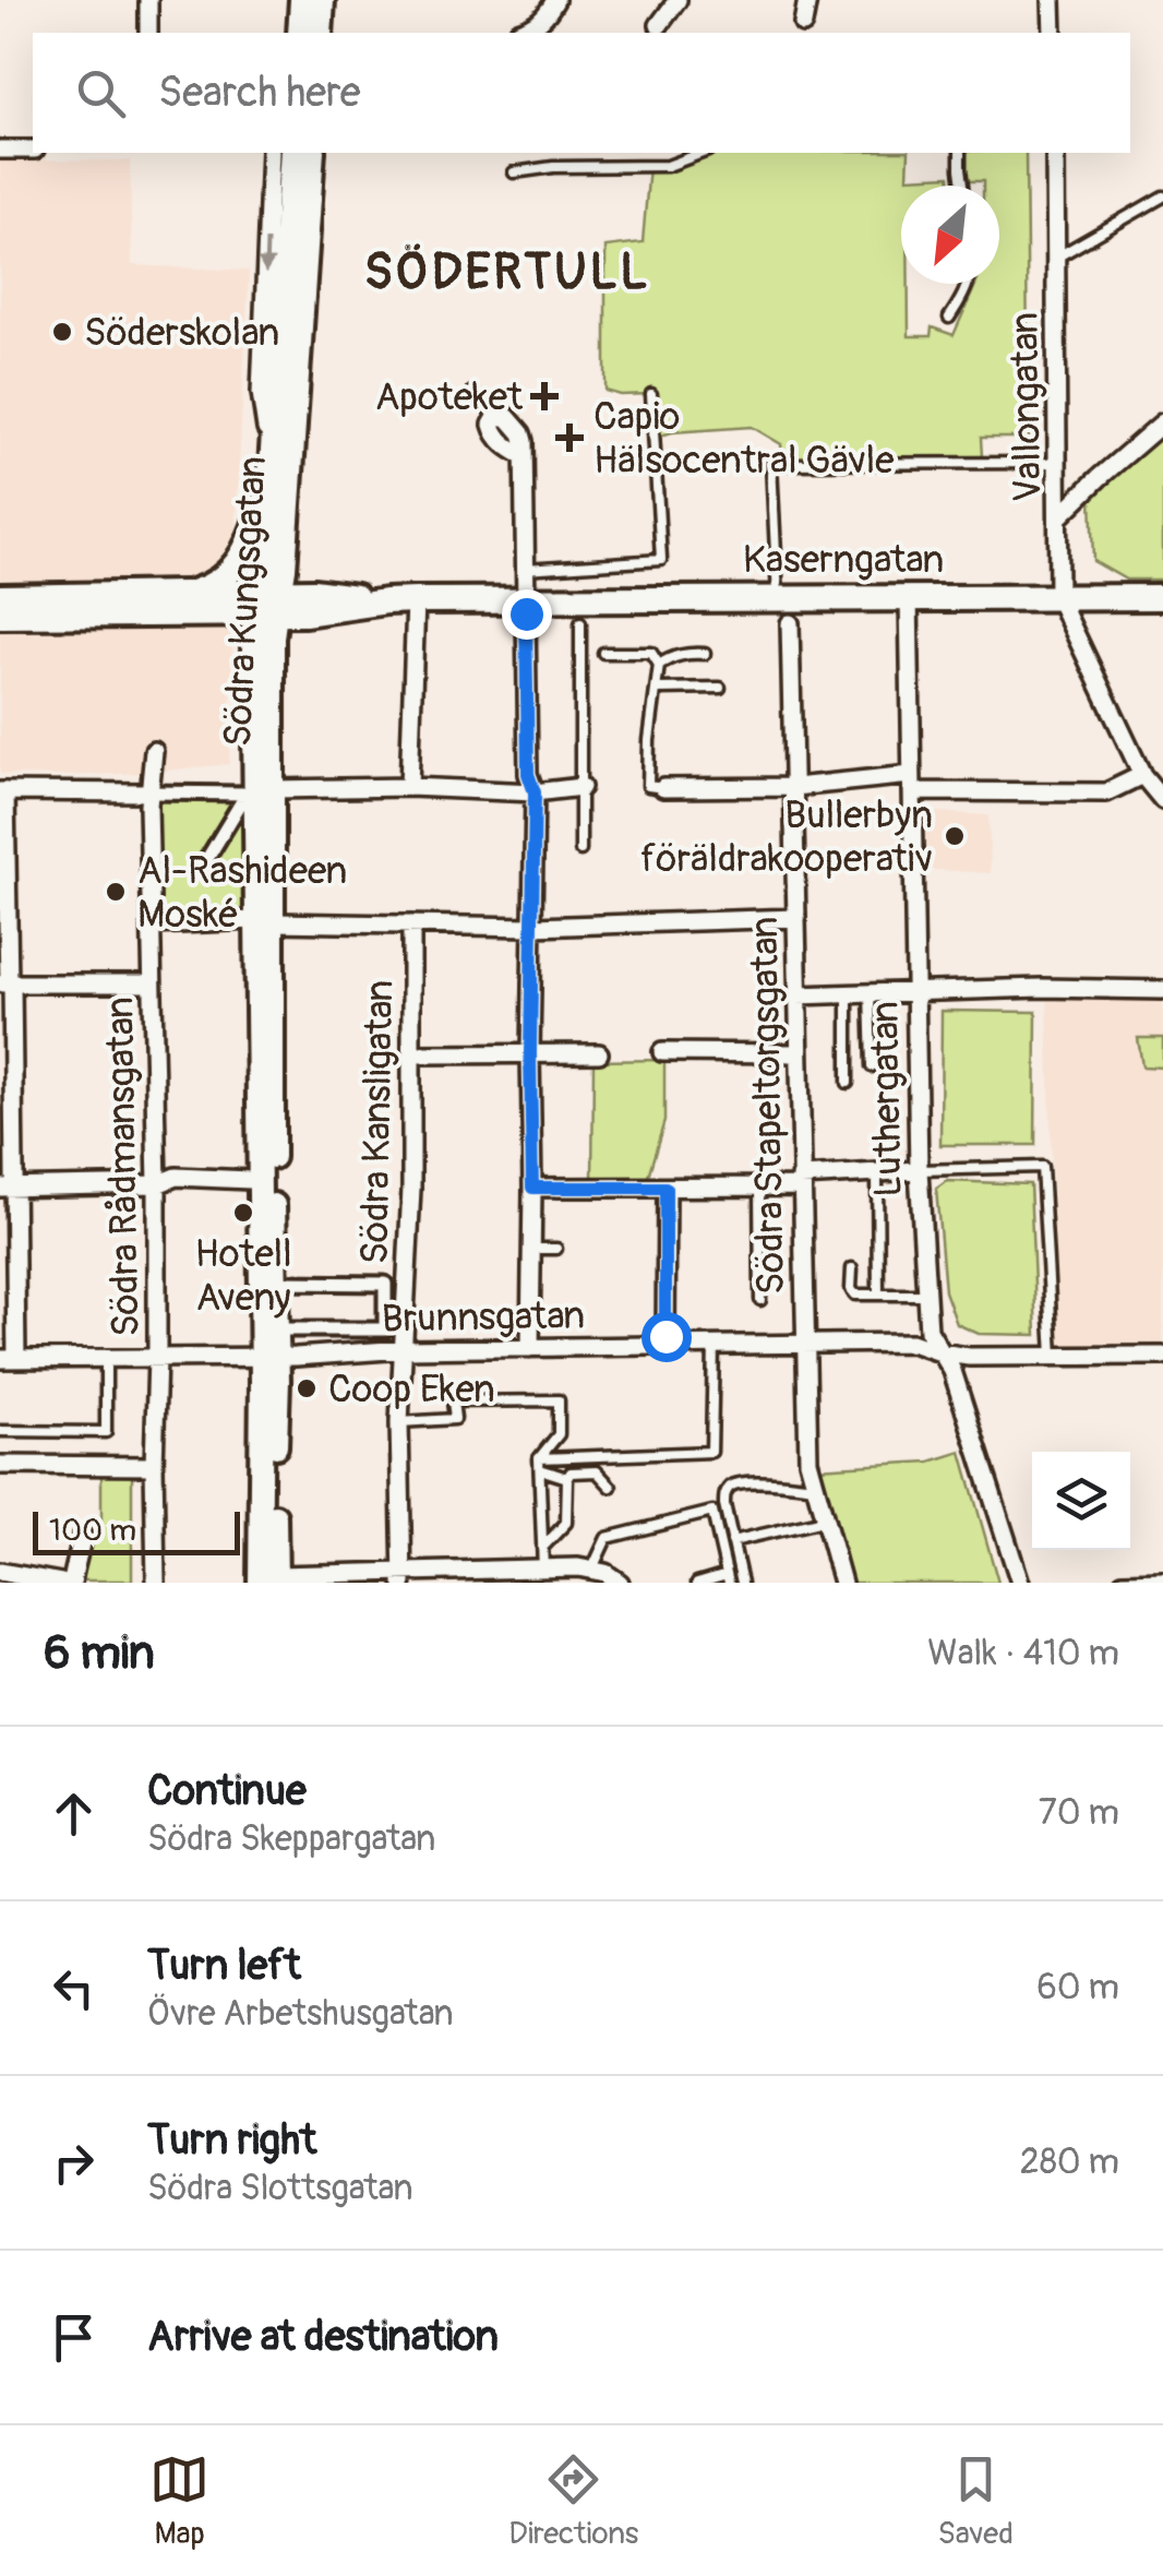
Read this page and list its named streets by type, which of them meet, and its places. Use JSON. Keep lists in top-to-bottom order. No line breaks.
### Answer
{"streets":{"main road":["Kaserngatan","Södra Kungsgatan"],"street":["Vallongatan","Luthergatan","Södra Stapeltorgsgatan","Södra Kansligatan","Södra Rådmansgatan","Brunnsgatan"]},"crossings":[["Vallongatan","Kaserngatan"],["Kaserngatan","Södra Kungsgatan"],["Kaserngatan","Luthergatan"],["Södra Kungsgatan","Brunnsgatan"],["Luthergatan","Brunnsgatan"],["Södra Stapeltorgsgatan","Brunnsgatan"],["Södra Kansligatan","Brunnsgatan"],["Södra Rådmansgatan","Brunnsgatan"]],"districts":["SÖDERTULL"],"places":{"other":["Söderskolan","Bullerbyn föräldrakooperativ","Al-Rashideen Moské","Hotell Aveny","Coop Eken"],"health":["Apoteket","Capio Hälsocentral Gävle"]},"scale_bar":"100 m","north":"bottom left","page":{"search":"Search here","scale":"100 m","heading":["6 min","Walk · 410 m"],"list":[["Continue","Södra Skeppargatan","70 m"],["Turn left","Övre Arbetshusgatan","60 m"],["Turn right","Södra Slottsgatan","280 m"],"Arrive at destination"],"nav":["Map","Directions","Saved"]}}
